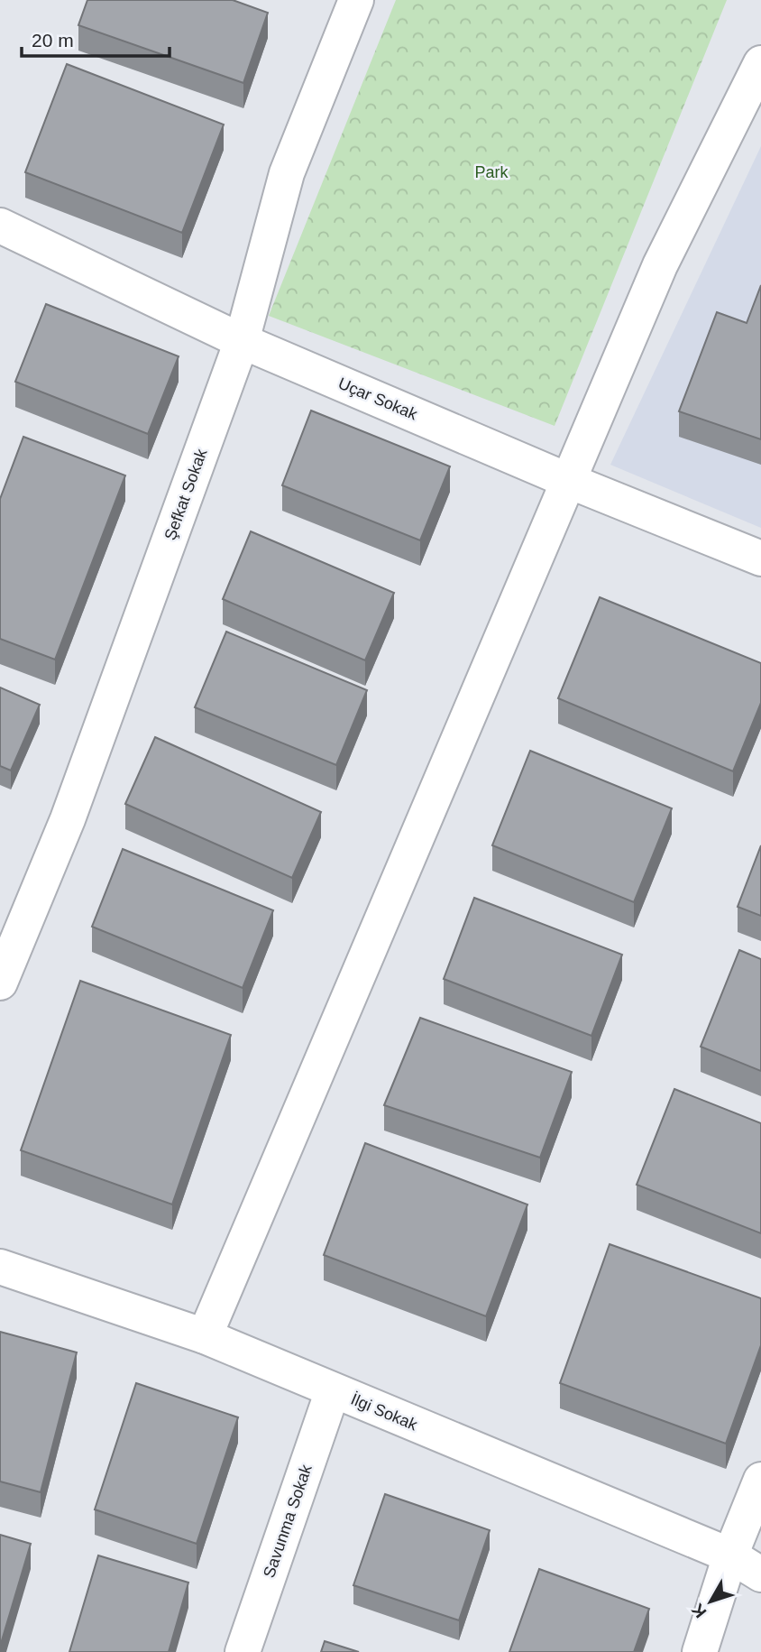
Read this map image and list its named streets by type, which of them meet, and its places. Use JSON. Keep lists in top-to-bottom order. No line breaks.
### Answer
{"streets":{"street":["Uçar Sokak","Şefkat Sokak","İlgi Sokak","Savunma Sokak"]},"crossings":[["Uçar Sokak","Şefkat Sokak"],["İlgi Sokak","Savunma Sokak"]],"parks":["Park"],"scale_bar":"20 m","north":"bottom left"}
